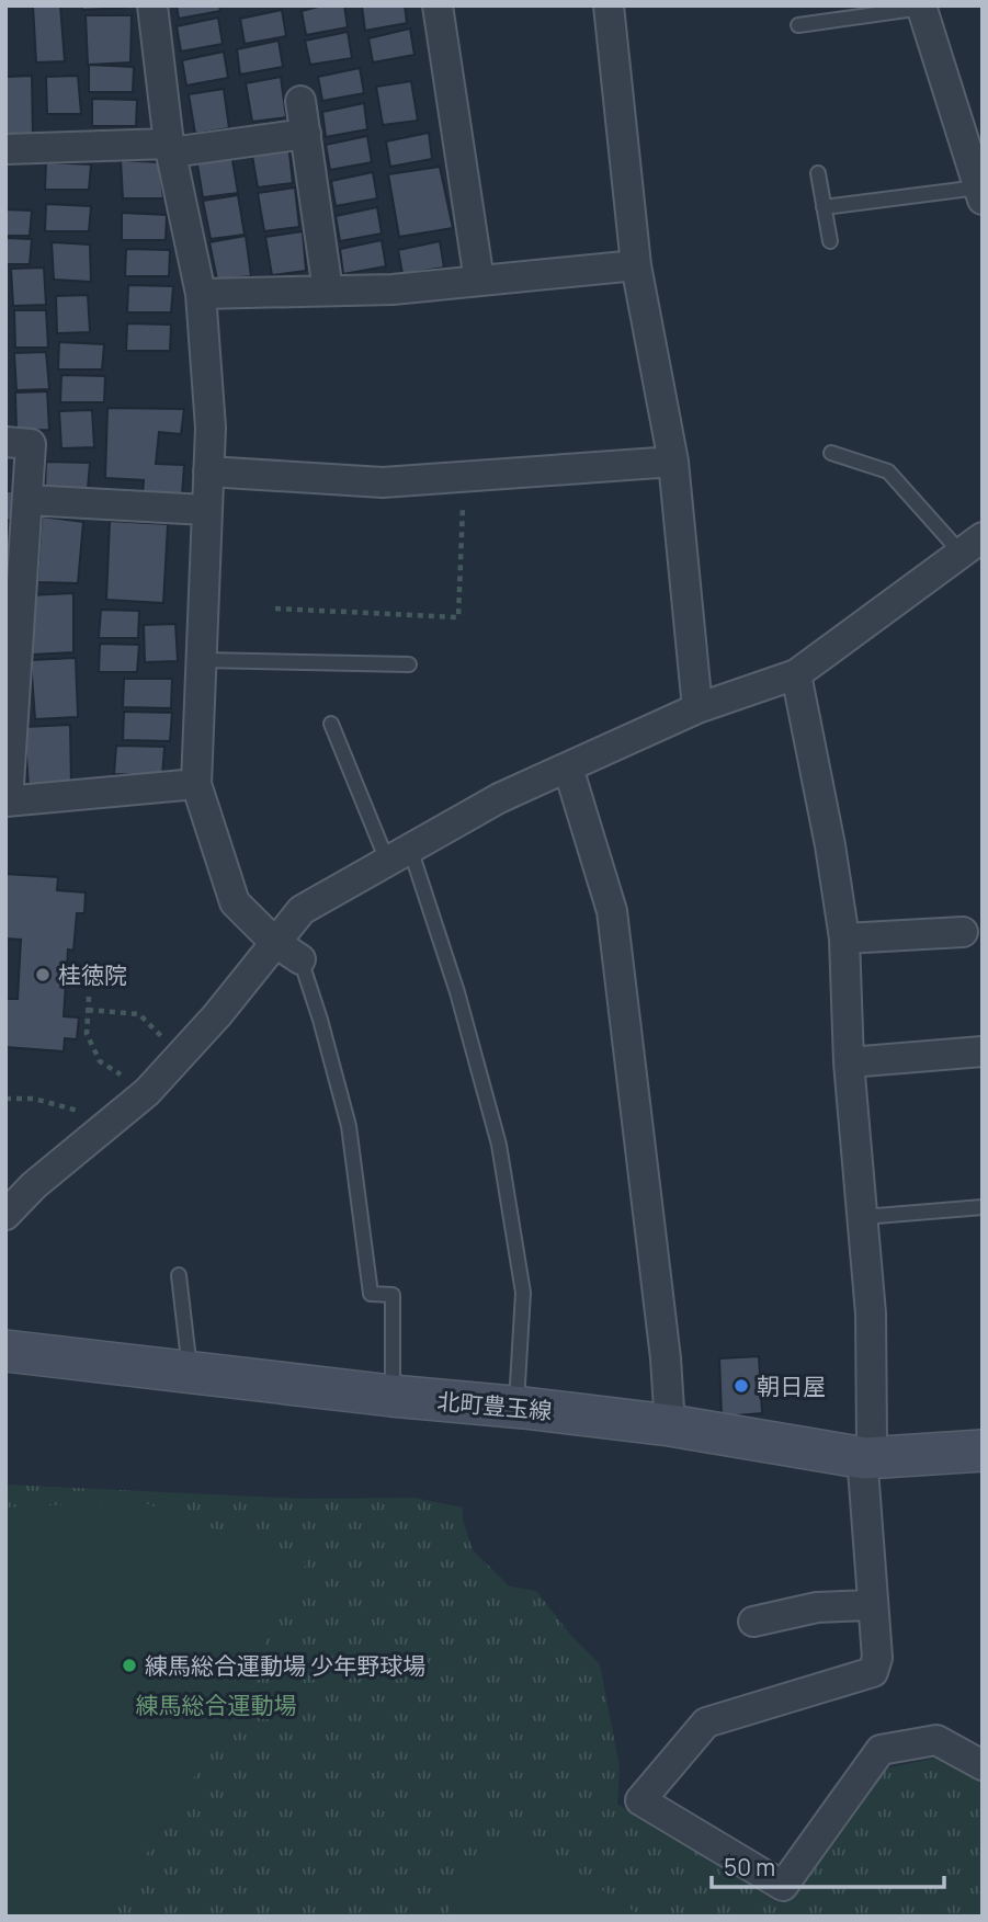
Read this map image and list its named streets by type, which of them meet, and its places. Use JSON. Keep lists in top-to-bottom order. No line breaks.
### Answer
{"streets":{"main road":["北町豊玉線"]},"parks":["練馬総合運動場"],"places":["桂徳院","朝日屋","練馬総合運動場 少年野球場"],"scale_bar":"50 m"}
